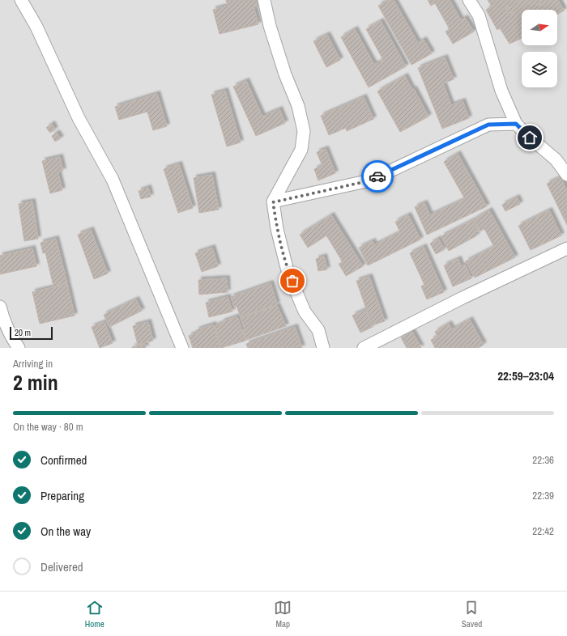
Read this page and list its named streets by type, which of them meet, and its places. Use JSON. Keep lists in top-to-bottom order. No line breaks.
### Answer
{"scale_bar":"20 m","north":"right","page":{"scale":"20 m","heading":["2 min","Arriving in","22:59–23:04"],"bar":"On the way · 80 m","list":[["Confirmed","22:36"],["Preparing","22:39"],["On the way","22:42"],"Delivered"],"tabs":["Home","Map","Saved"]}}
